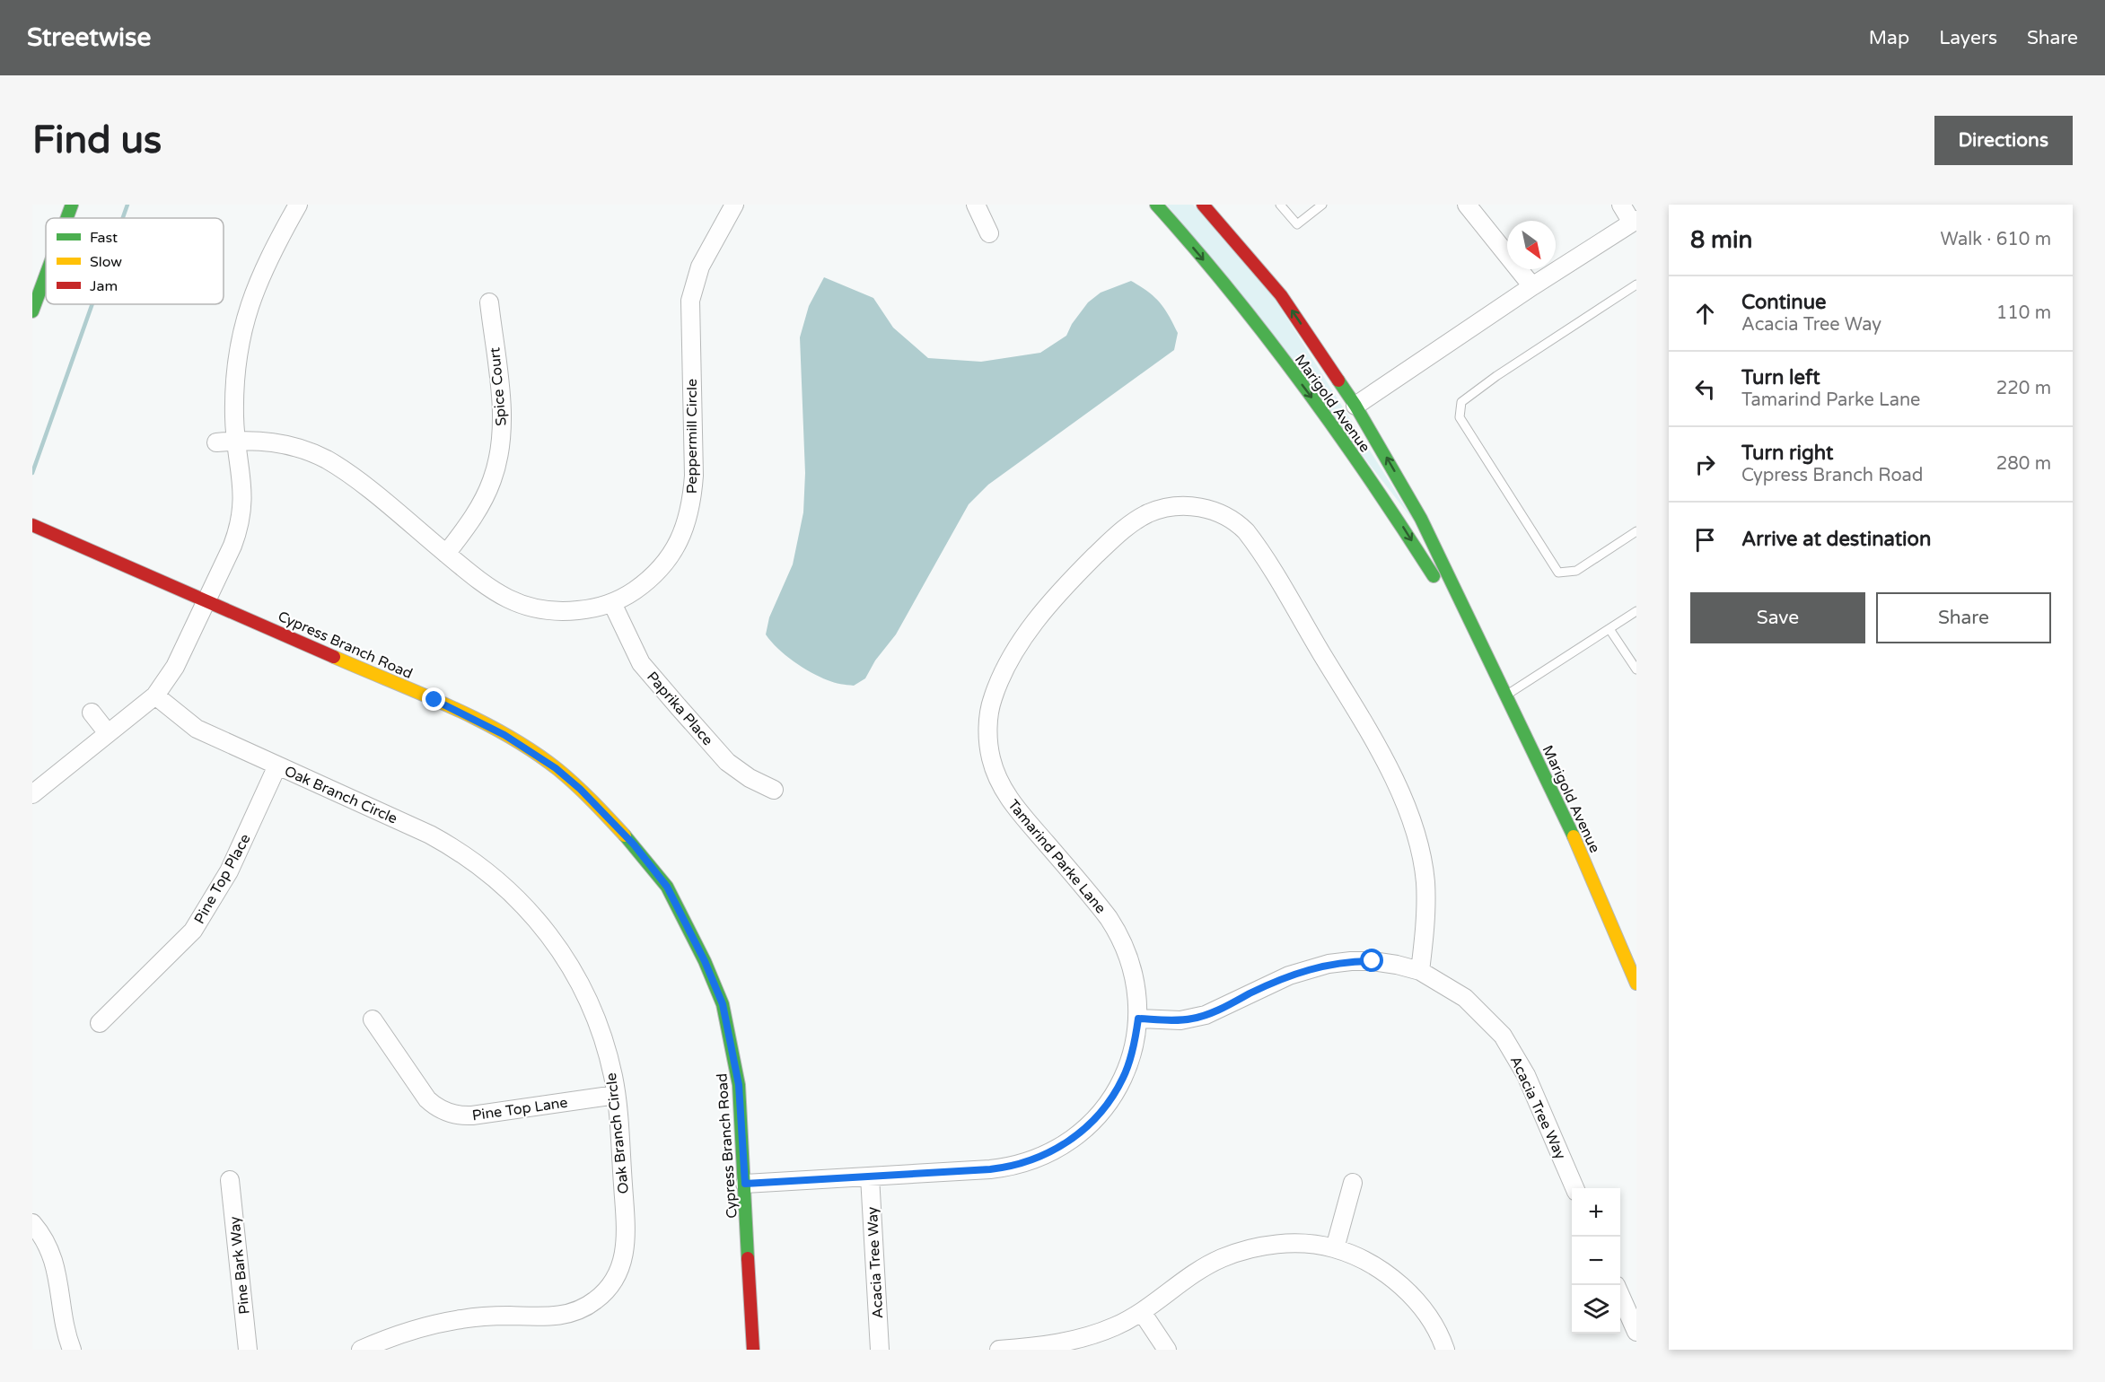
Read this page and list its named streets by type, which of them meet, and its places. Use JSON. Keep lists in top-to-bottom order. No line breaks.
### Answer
{"streets":{"main road":["Marigold Avenue","Cypress Branch Road"],"street":["Spice Court","Peppermill Circle","Paprika Place","Oak Branch Circle","Tamarind Parke Lane","Pine Top Place","Acacia Tree Way","Pine Top Lane","Pine Bark Way"]},"crossings":[["Spice Court","Peppermill Circle"],["Peppermill Circle","Paprika Place"],["Cypress Branch Road","Tamarind Parke Lane"],["Oak Branch Circle","Pine Top Place"],["Oak Branch Circle","Pine Top Lane"],["Tamarind Parke Lane","Acacia Tree Way"]],"legend":["Fast","Slow","Jam"],"north":"bottom right","page":{"header":"Streetwise","nav":["Map","Layers","Share"],"buttons":["Directions",["Save","Share"]],"title":"Find us","heading":["8 min","Walk · 610 m"],"list":[["Continue","Acacia Tree Way","110 m"],["Turn left","Tamarind Parke Lane","220 m"],["Turn right","Cypress Branch Road","280 m"],"Arrive at destination"],"map_buttons":["+","−"]}}
